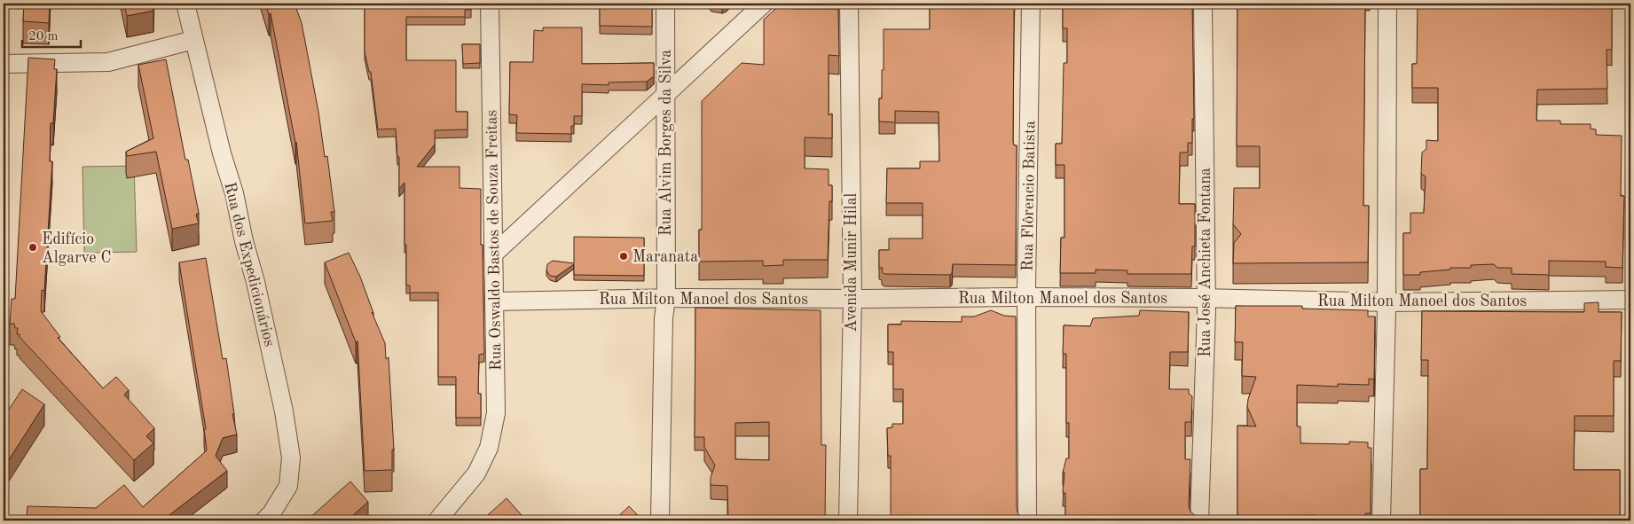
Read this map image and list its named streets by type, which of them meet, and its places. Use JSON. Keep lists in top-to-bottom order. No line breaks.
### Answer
{"streets":{"street":["Rua Alvim Borges da Silva","Rua Flôrencio Batista","Rua Oswaldo Bastos de Souza Freitas","Avenida Munir Hilal","Rua José Anchieta Fontana","Rua dos Expedicionários","Rua Milton Manoel dos Santos"]},"crossings":[["Rua Alvim Borges da Silva","Rua Milton Manoel dos Santos"],["Rua Flôrencio Batista","Rua Milton Manoel dos Santos"],["Rua Oswaldo Bastos de Souza Freitas","Rua Milton Manoel dos Santos"],["Avenida Munir Hilal","Rua Milton Manoel dos Santos"],["Rua José Anchieta Fontana","Rua Milton Manoel dos Santos"]],"places":["Edifício Algarve C","Maranata"],"scale_bar":"20 m"}
